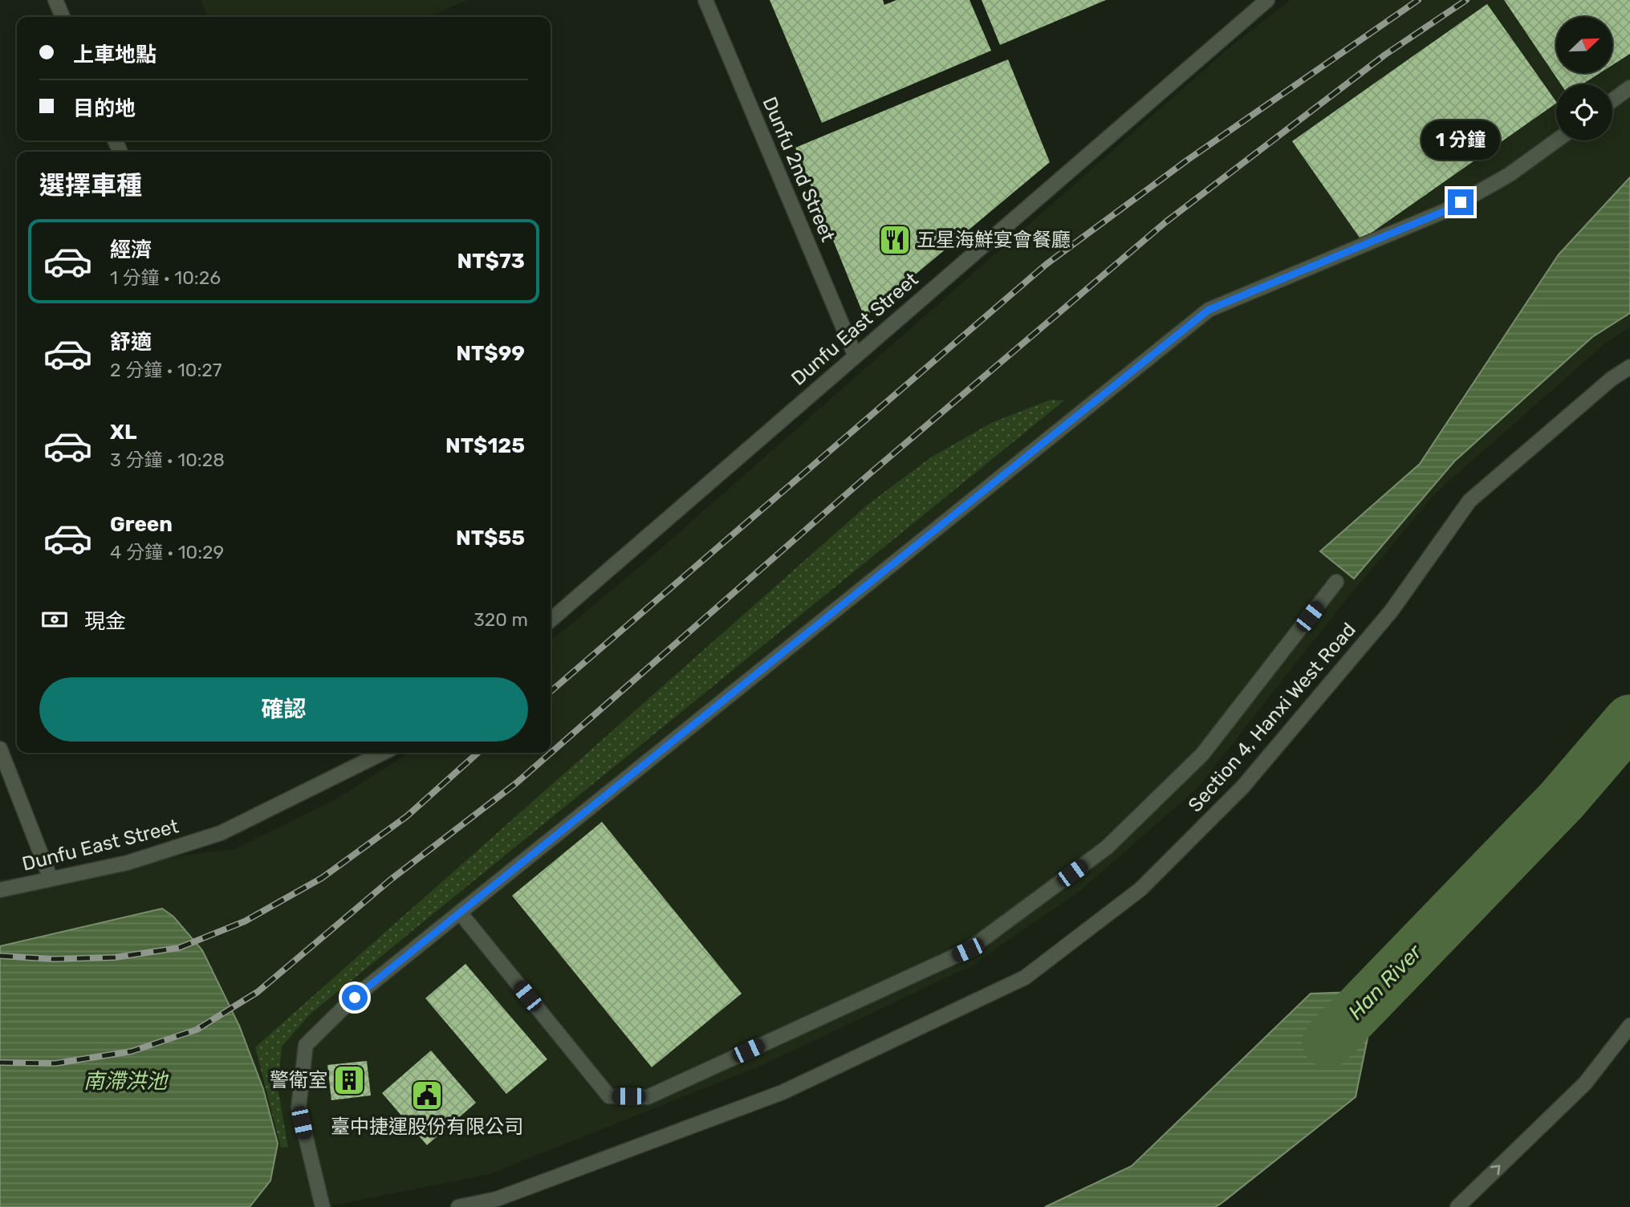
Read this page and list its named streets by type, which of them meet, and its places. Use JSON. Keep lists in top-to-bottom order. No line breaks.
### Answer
{"streets":{"street":["Dunfu 2nd Street","Dunfu East Street","Section 4, Hanxi West Road"]},"crossings":[["Dunfu 2nd Street","Dunfu East Street"]],"water":["Han River","南滯洪池"],"places":{"restaurant":["五星海鮮宴會餐廳"],"building":["警衛室"],"public building":["臺中捷運股份有限公司"]},"north":"top right","page":{"banner":["上車地點","目的地"],"bubble":"1 分鐘","heading":"選擇車種","list":[{"name":"經濟","note":"1 分鐘 · 10:26","value":"NT$73"},{"name":"舒適","note":"2 分鐘 · 10:27","value":"NT$99"},{"name":"XL","note":"3 分鐘 · 10:28","value":"NT$125"},{"name":"Green","note":"4 分鐘 · 10:29","value":"NT$55"}],"pay":["現金","320 m"],"buttons":"確認"}}
